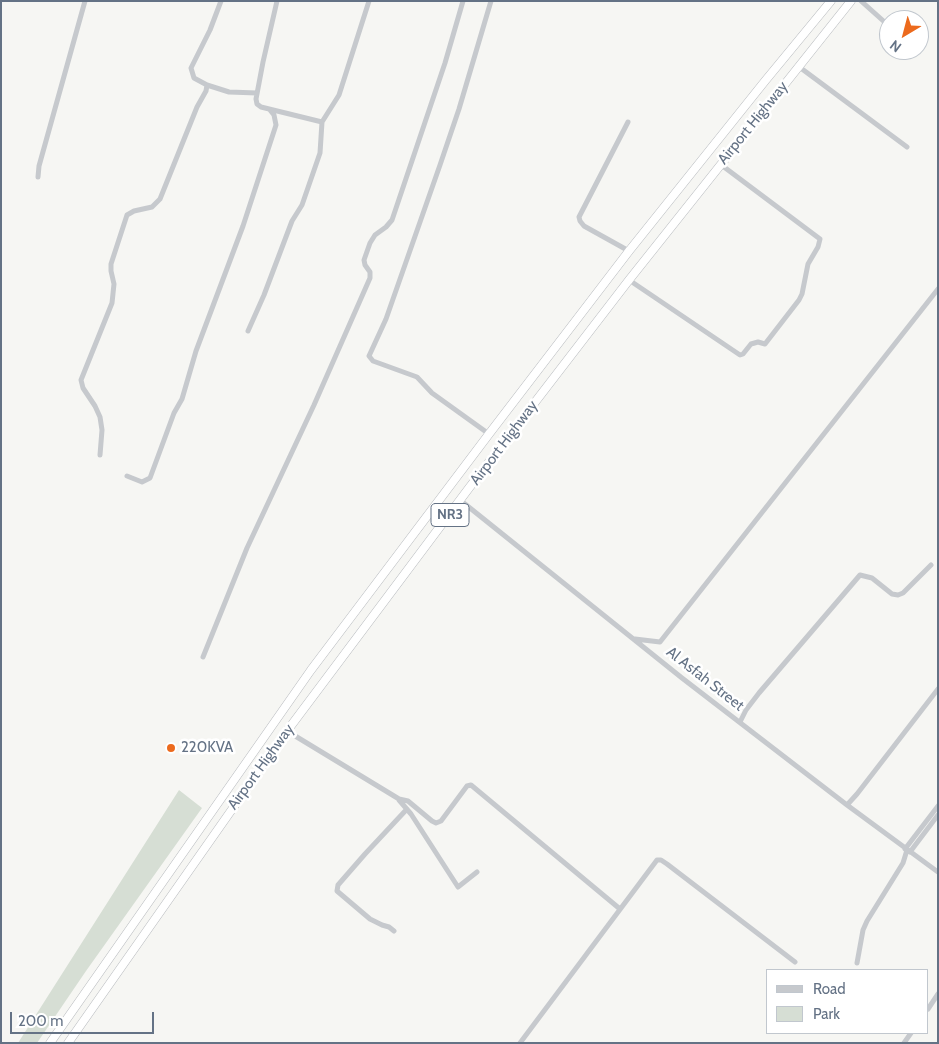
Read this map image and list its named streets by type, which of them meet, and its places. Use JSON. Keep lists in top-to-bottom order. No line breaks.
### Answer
{"streets":{"highway":["Airport Highway","NR3"],"street":["Al Asfah Street"]},"crossings":[["Airport Highway","Al Asfah Street"]],"places":["220KVA"],"legend":["Road","Park"],"scale_bar":"200 m","north":"bottom left"}
